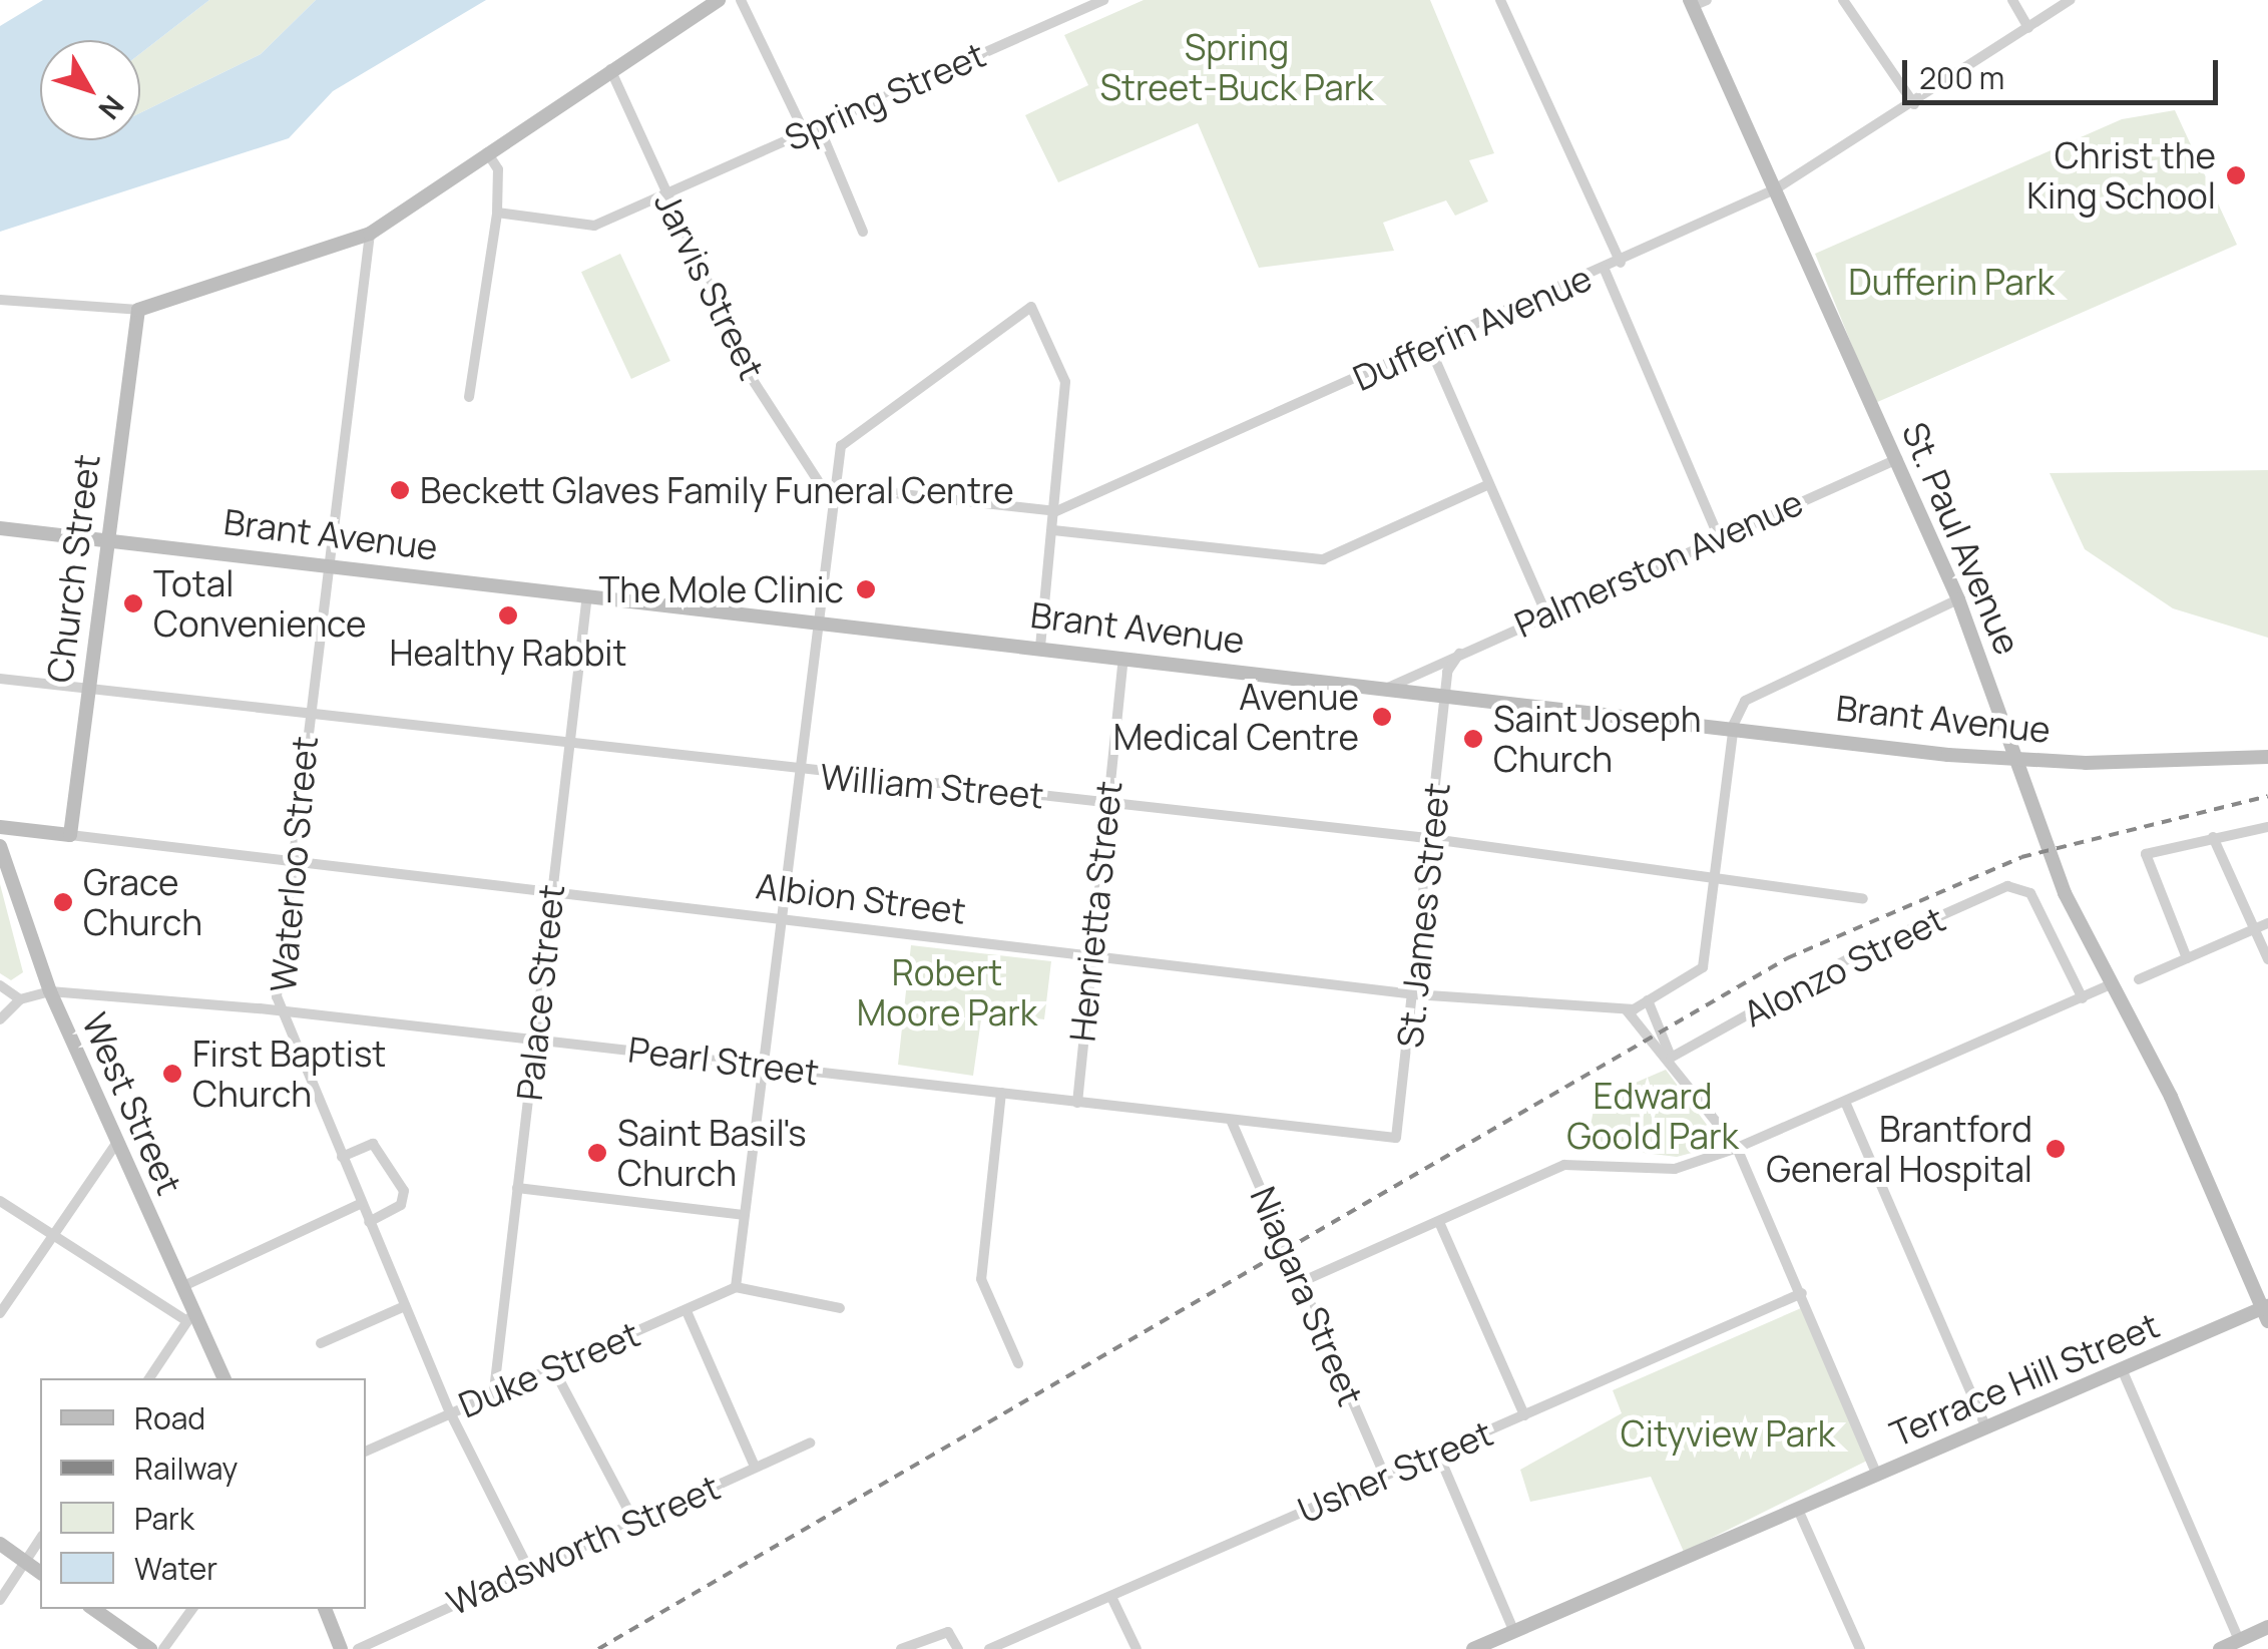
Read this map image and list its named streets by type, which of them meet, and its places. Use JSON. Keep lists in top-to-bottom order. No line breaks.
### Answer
{"streets":{"main road":["Brant Avenue","St. Paul Avenue","Church Street","Albion Street","West Street","Terrace Hill Street"],"street":["Spring Street","Jarvis Street","Dufferin Avenue","Palmerston Avenue","William Street","Waterloo Street","Henrietta Street","St. James Street","Alonzo Street","Palace Street","Pearl Street","Niagara Street","Duke Street","Usher Street","Wadsworth Street"]},"crossings":[["Spring Street","Jarvis Street"],["Jarvis Street","Dufferin Avenue"],["Dufferin Avenue","St. Paul Avenue"],["Brant Avenue","St. Paul Avenue"],["Brant Avenue","Palmerston Avenue"],["Brant Avenue","Church Street"],["Brant Avenue","Waterloo Street"],["Brant Avenue","Henrietta Street"],["Brant Avenue","St. James Street"],["Brant Avenue","Palace Street"],["St. Paul Avenue","Palmerston Avenue"],["St. Paul Avenue","Terrace Hill Street"],["Church Street","William Street"],["Church Street","Albion Street"],["William Street","Waterloo Street"],["William Street","Albion Street"],["William Street","Henrietta Street"],["William Street","St. James Street"],["William Street","Palace Street"],["Waterloo Street","Albion Street"],["Waterloo Street","Pearl Street"],["Waterloo Street","Duke Street"],["Waterloo Street","Wadsworth Street"],["Albion Street","Henrietta Street"],["Albion Street","St. James Street"],["Albion Street","Palace Street"],["Henrietta Street","Pearl Street"],["St. James Street","Pearl Street"],["Palace Street","Pearl Street"],["Palace Street","Duke Street"],["Pearl Street","West Street"],["Pearl Street","Niagara Street"],["Niagara Street","Usher Street"]],"parks":["Spring Street-Buck Park","Dufferin Park","Robert Moore Park","Edward Goold Park","Cityview Park"],"places":["Christ the King School","Beckett Glaves Family Funeral Centre","The Mole Clinic","Total Convenience","Healthy Rabbit","Avenue Medical Centre","Saint Joseph Church","Grace Church","First Baptist Church","Brantford General Hospital","Saint Basil's Church"],"legend":["Road","Railway","Park","Water"],"scale_bar":"200 m","north":"bottom right"}
